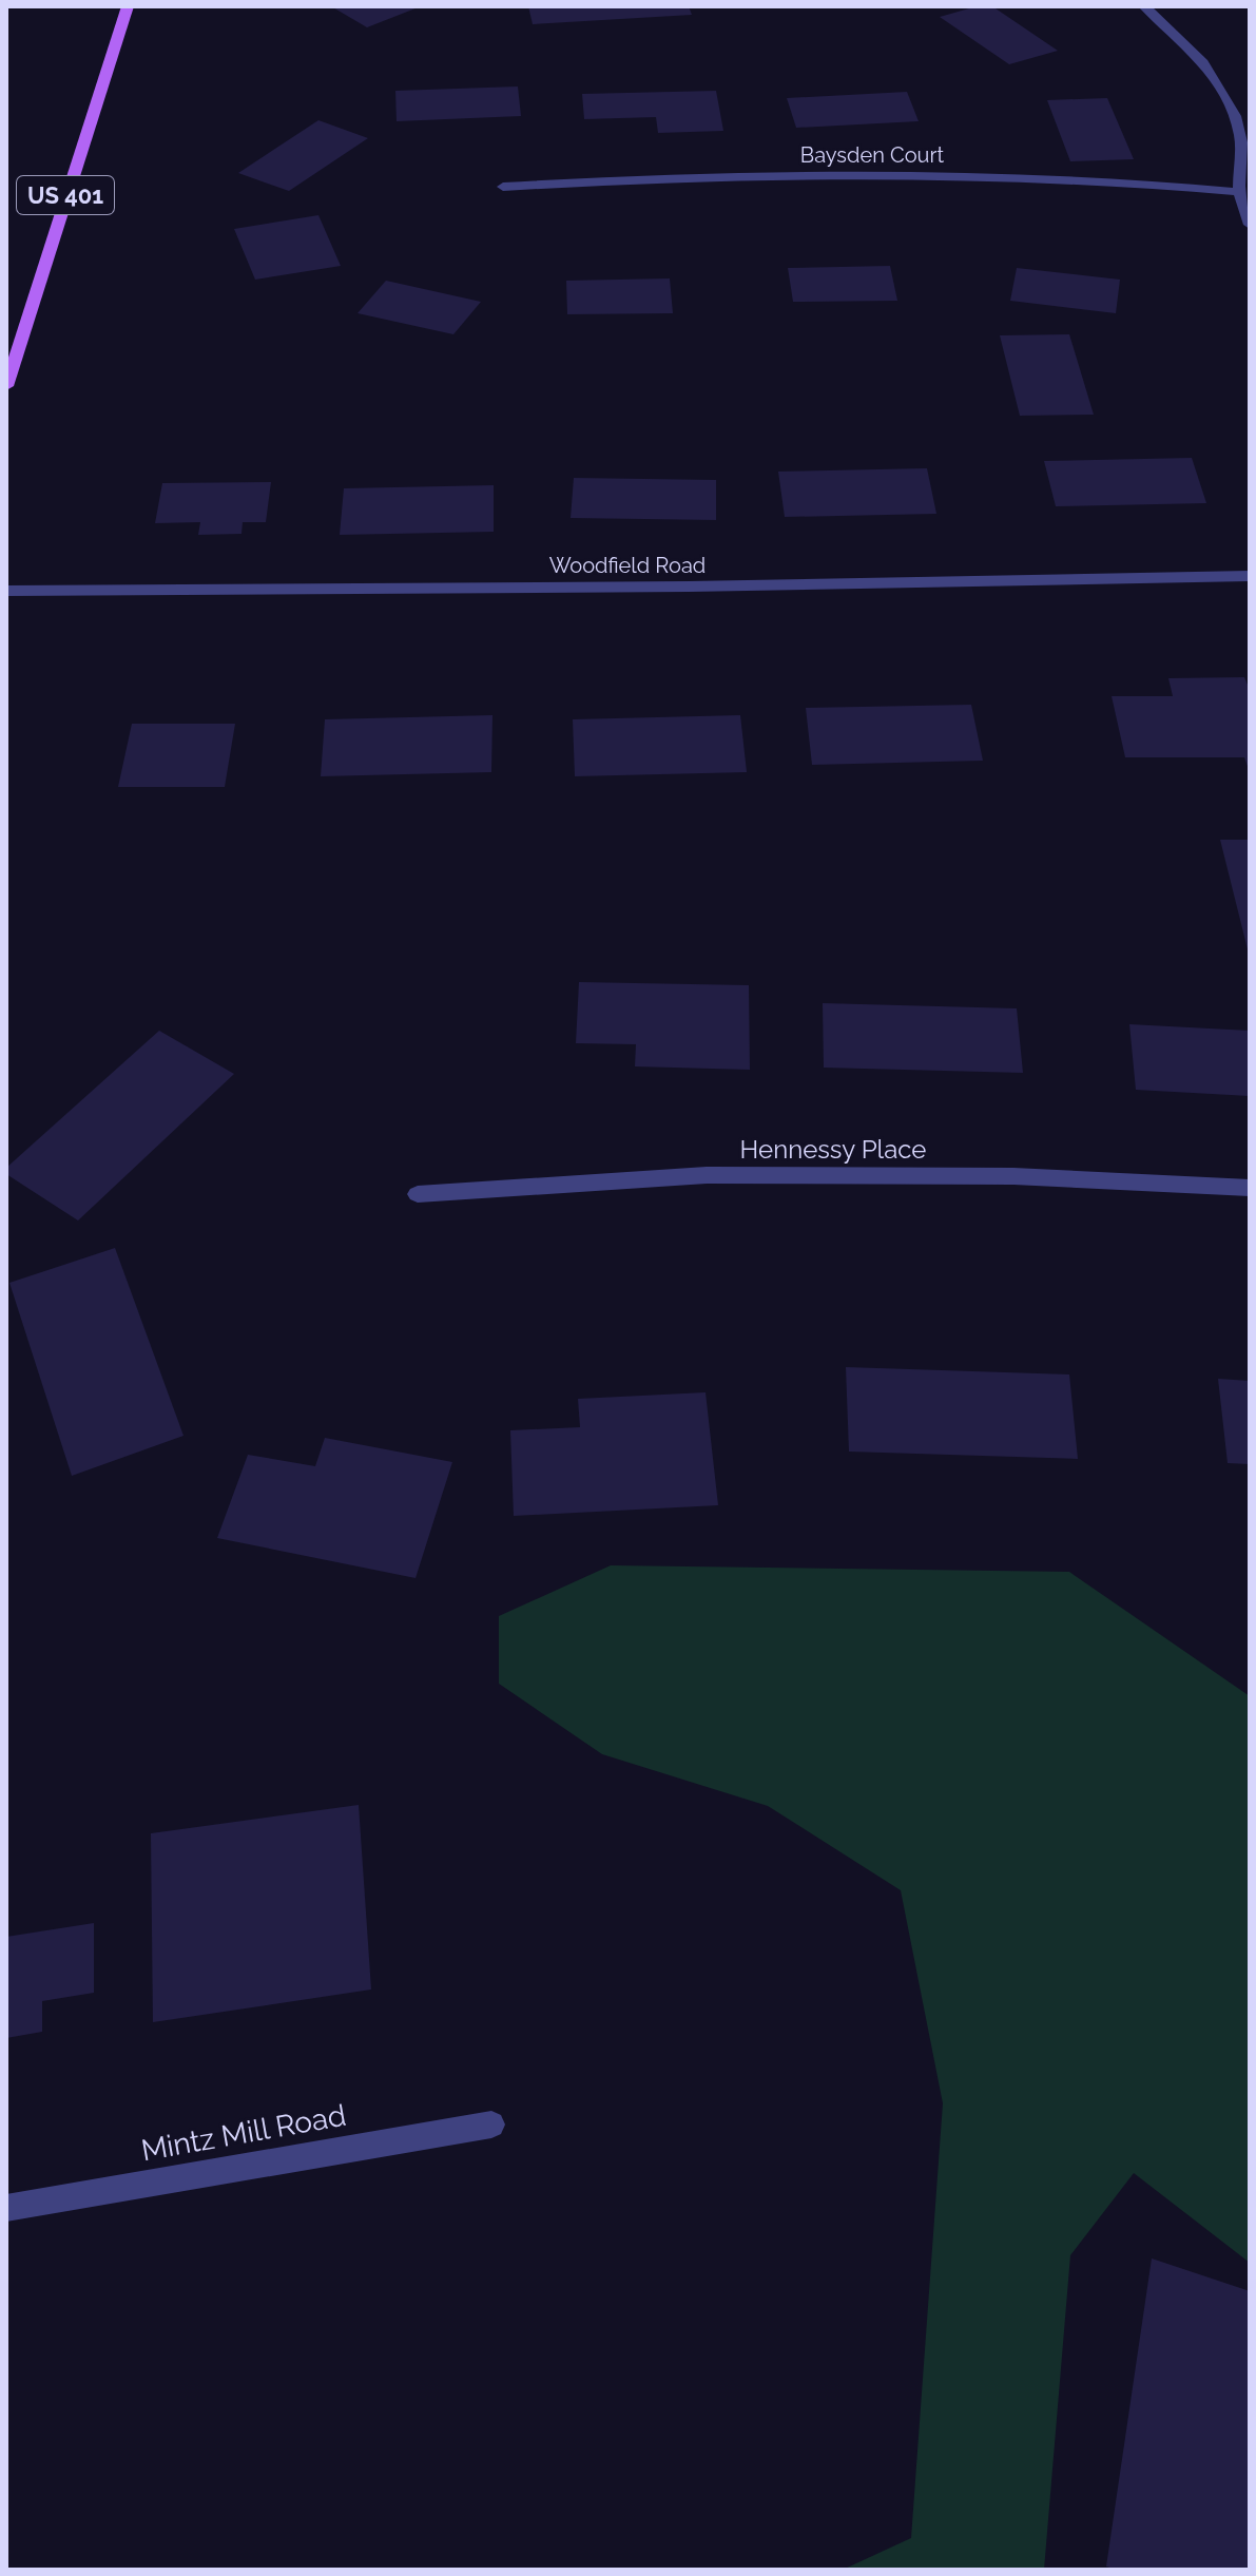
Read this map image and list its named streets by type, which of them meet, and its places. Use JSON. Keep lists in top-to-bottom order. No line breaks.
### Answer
{"streets":{"main road":["US 401"],"street":["Baysden Court","Woodfield Road","Hennessy Place","Mintz Mill Road"]}}
